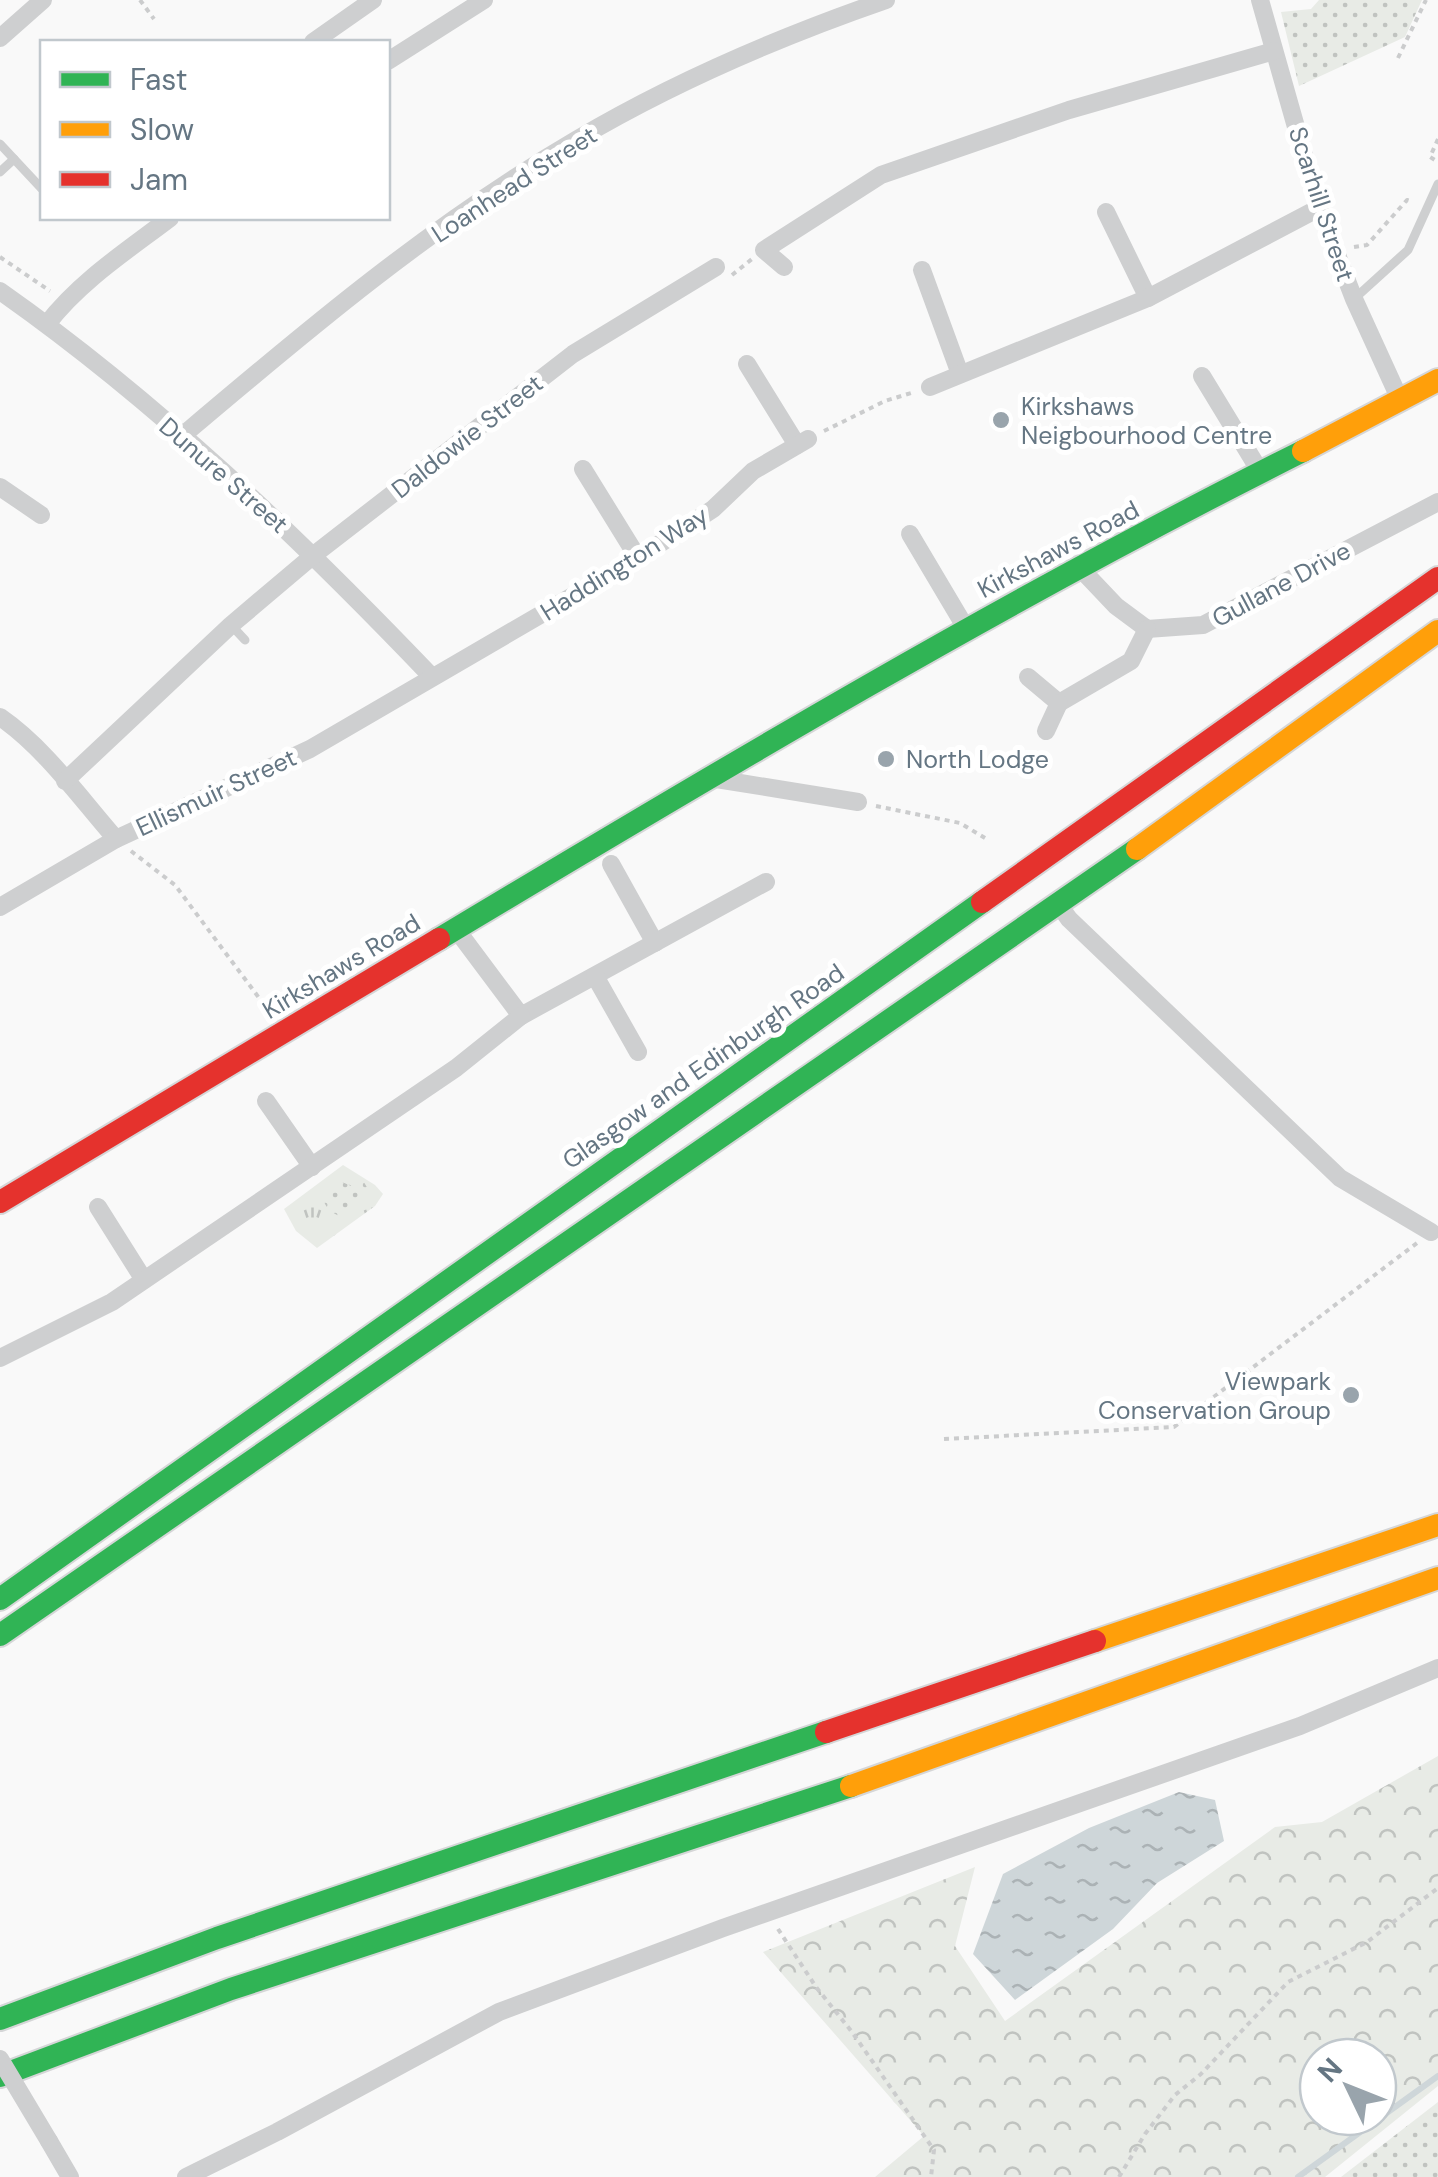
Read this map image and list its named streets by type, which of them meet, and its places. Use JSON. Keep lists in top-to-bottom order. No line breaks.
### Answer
{"streets":{"main road":["Kirkshaws Road","Glasgow and Edinburgh Road"],"street":["Loanhead Street","Scarhill Street","Daldowie Street","Dunure Street","Haddington Way","Gullane Drive","Ellismuir Street"]},"crossings":[["Loanhead Street","Dunure Street"],["Scarhill Street","Kirkshaws Road"],["Daldowie Street","Dunure Street"],["Dunure Street","Haddington Way"],["Dunure Street","Ellismuir Street"],["Haddington Way","Ellismuir Street"]],"places":["Kirkshaws Neigbourhood Centre","North Lodge","Viewpark Conservation Group"],"legend":["Fast","Slow","Jam"],"north":"top left"}
